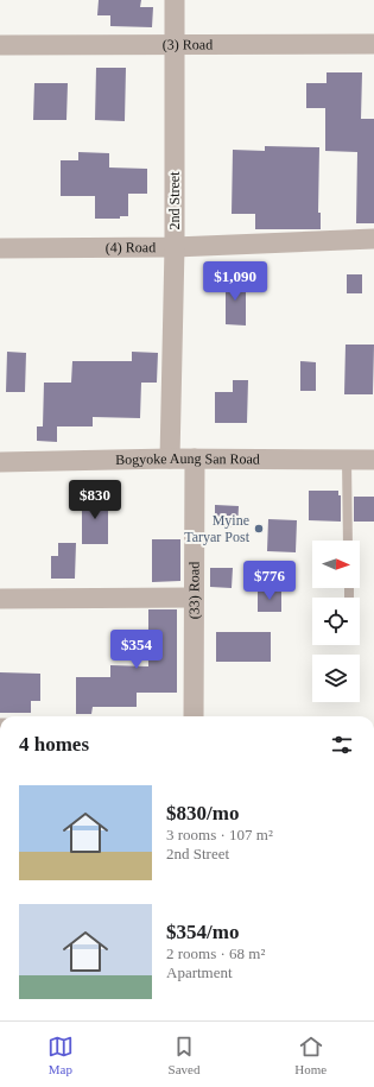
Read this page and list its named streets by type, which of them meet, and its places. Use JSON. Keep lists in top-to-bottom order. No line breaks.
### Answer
{"streets":{"street":["(3) Road","2nd Street","(4) Road","Bogyoke Aung San Road","(33) Road"]},"crossings":[["(3) Road","2nd Street"],["2nd Street","(4) Road"],["2nd Street","Bogyoke Aung San Road"],["Bogyoke Aung San Road","(33) Road"]],"places":["Myine Taryar Post"],"north":"right","page":{"price":["$1,090","$830","$776","$354"],"heading":"4 homes","list":[{"name":"$830/mo","note":"3 rooms · 107 m² · 2nd Street"},{"name":"$354/mo","note":"2 rooms · 68 m² · Apartment"}],"tabs":["Map","Saved","Home"]}}
